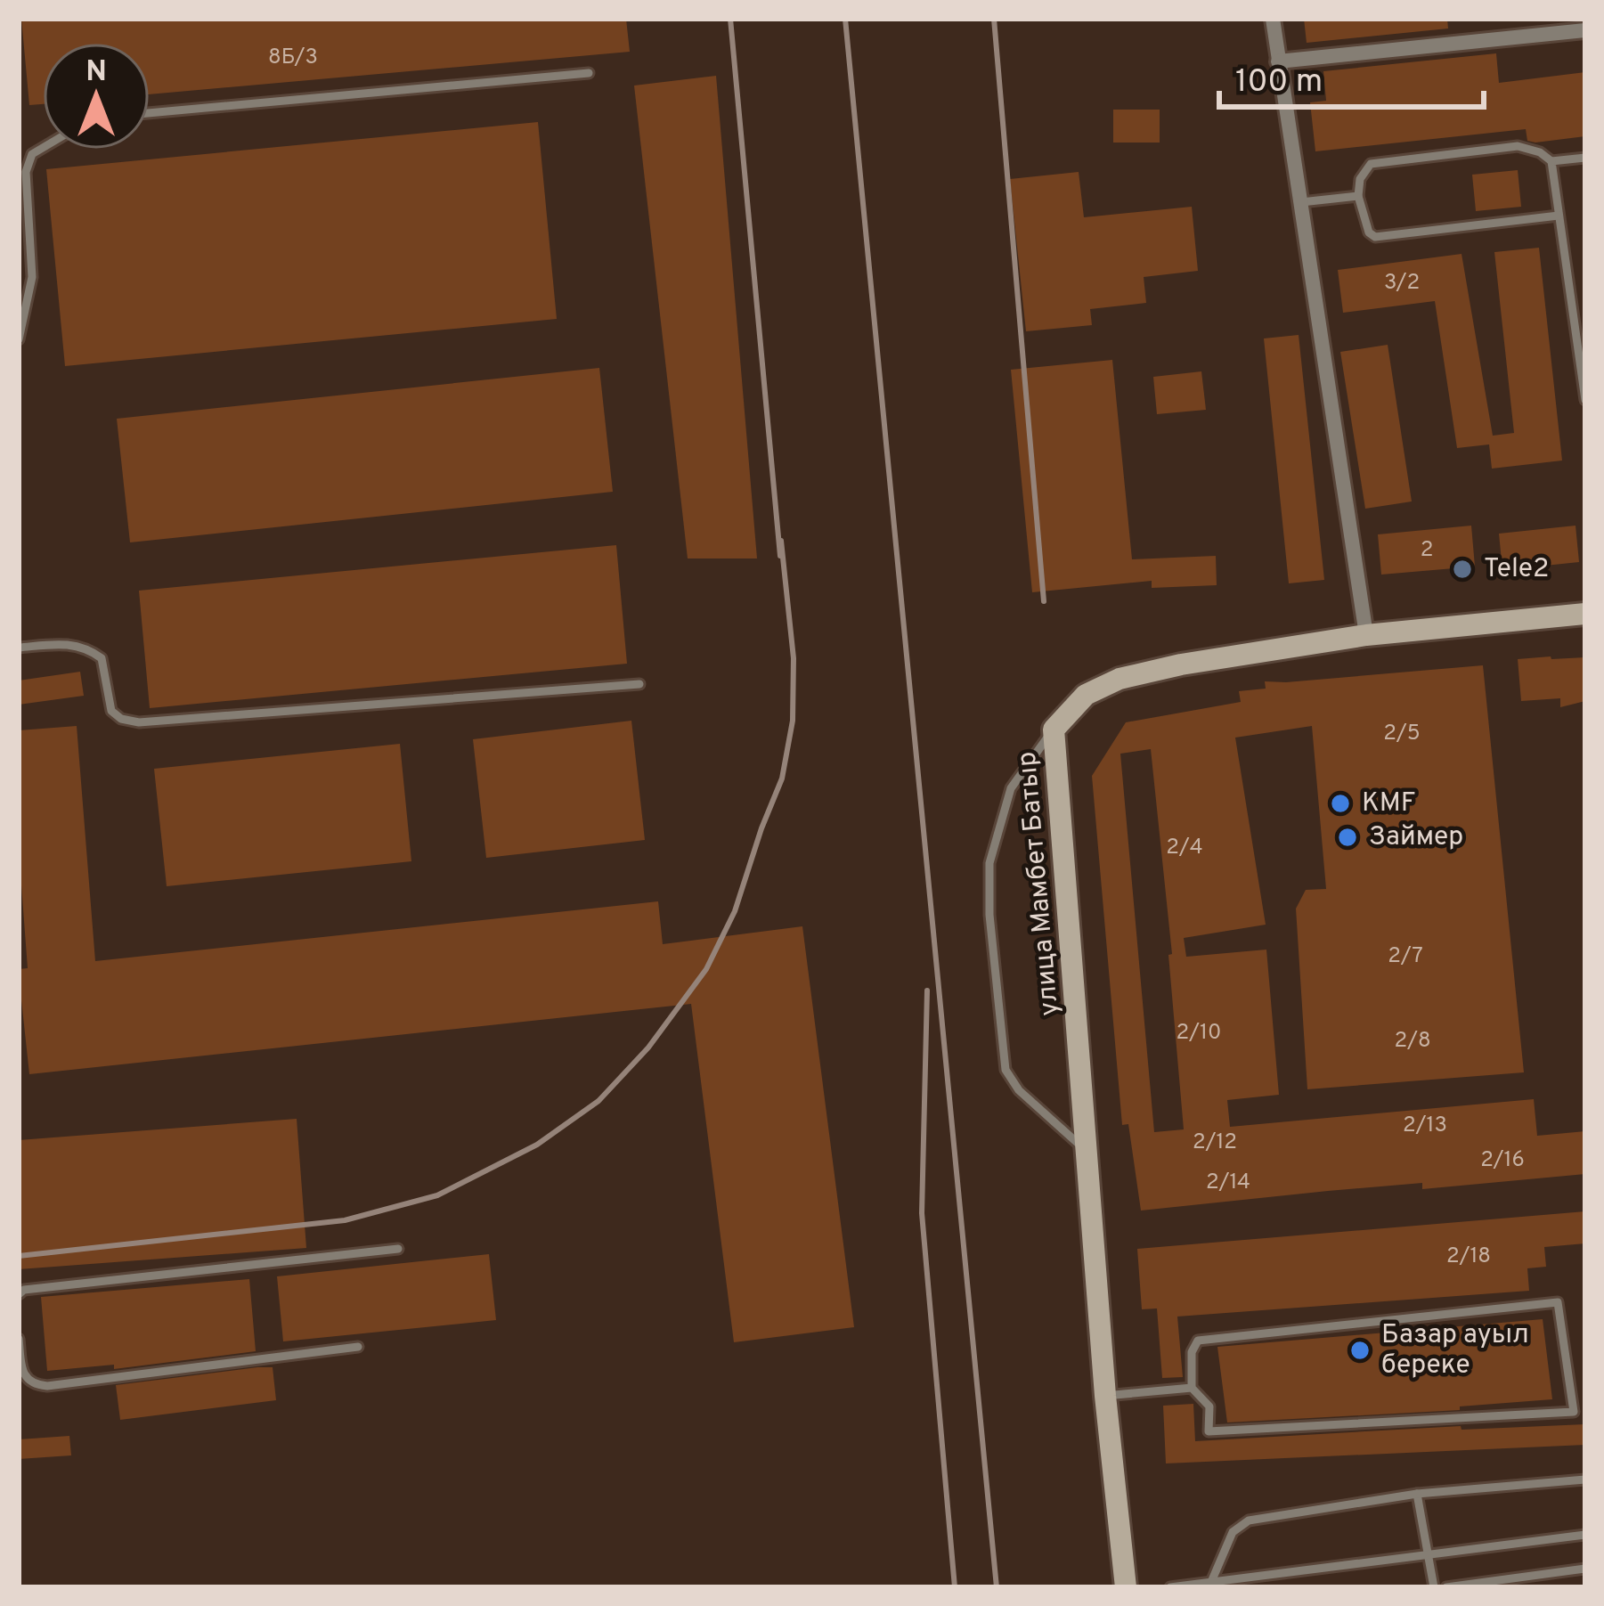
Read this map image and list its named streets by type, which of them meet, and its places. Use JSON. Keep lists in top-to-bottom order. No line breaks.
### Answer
{"streets":{"main road":["улица Мамбет Батыр"]},"places":["Tele2","KMF","Займер","Базар ауыл береке"],"house_numbers":["8Б/3","3/2","2","2/5","2/4","2/7","2/10","2/8","2/13","2/12","2/16","2/14","2/18"],"scale_bar":"100 m","north":"top"}
